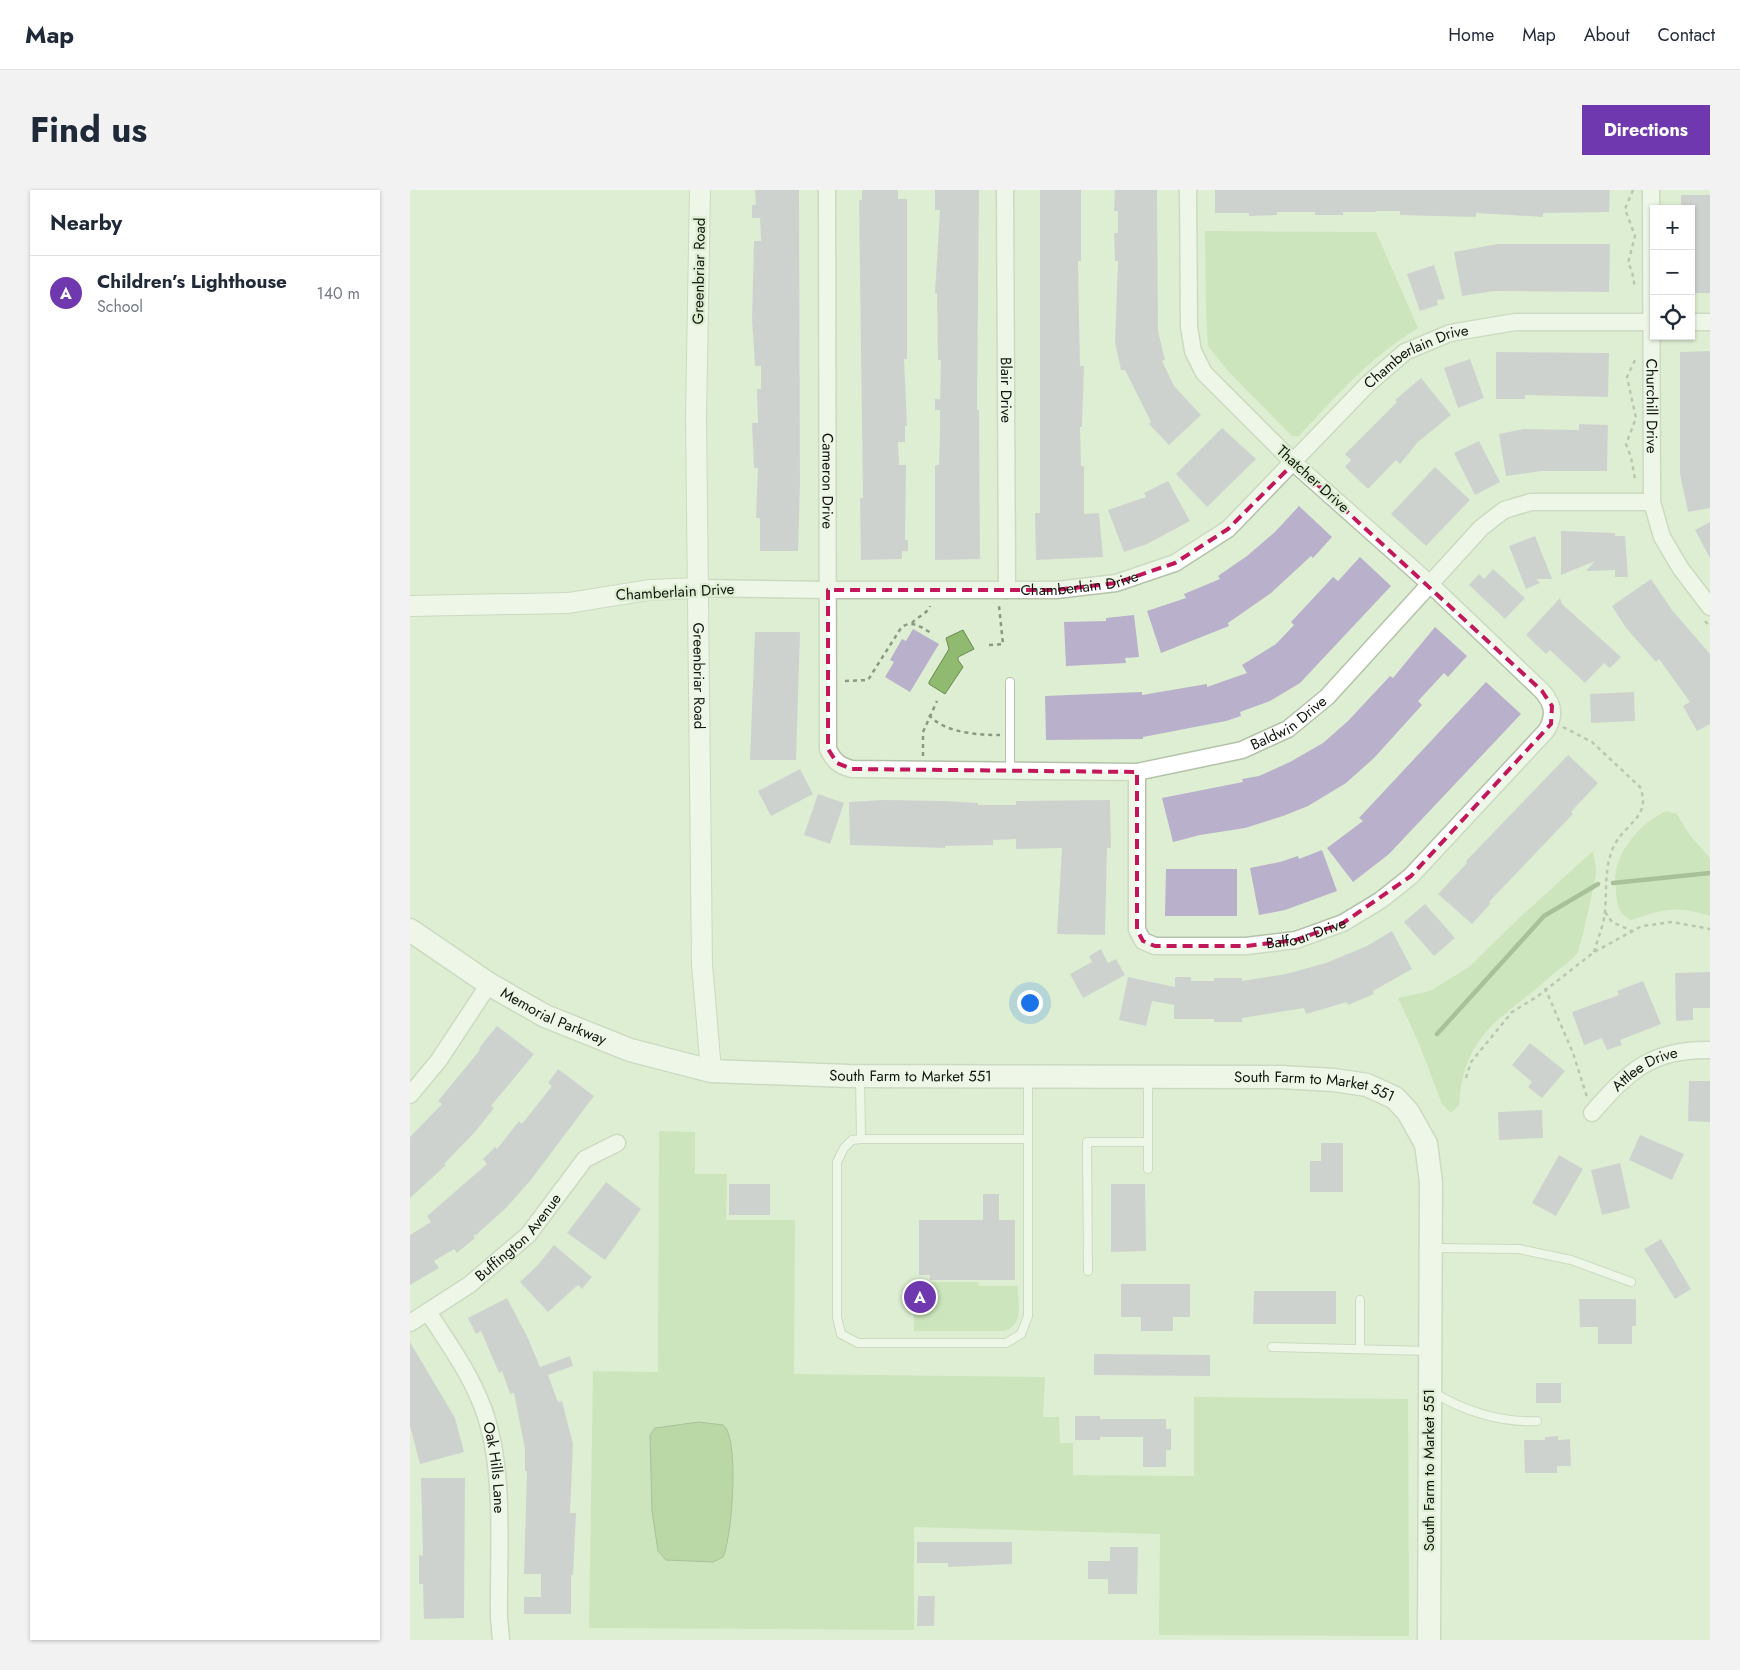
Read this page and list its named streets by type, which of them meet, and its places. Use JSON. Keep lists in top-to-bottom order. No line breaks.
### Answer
{"streets":{"main road":["Memorial Parkway","South Farm to Market 551"],"street":["Greenbriar Road","Chamberlain Drive","Blair Drive","Churchill Drive","Thatcher Drive","Cameron Drive","Baldwin Drive","Balfour Drive","Attlee Drive","Buffington Avenue","Oak Hills Lane"]},"crossings":[["Greenbriar Road","Chamberlain Drive"],["Greenbriar Road","Memorial Parkway"],["Greenbriar Road","South Farm to Market 551"],["Chamberlain Drive","Blair Drive"],["Chamberlain Drive","Thatcher Drive"],["Chamberlain Drive","Cameron Drive"],["Churchill Drive","Baldwin Drive"],["Thatcher Drive","Baldwin Drive"],["Thatcher Drive","Balfour Drive"],["Cameron Drive","Baldwin Drive"],["Baldwin Drive","Balfour Drive"],["Memorial Parkway","South Farm to Market 551"],["Buffington Avenue","Oak Hills Lane"]],"page":{"header":"Map","nav":["Home","Map","About","Contact"],"title":"Find us","buttons":"Directions","heading":"Nearby","map_buttons":["+","−"],"list":[{"mark":"A","name":"Children’s Lighthouse","note":"School","value":"140 m"}],"pins":"A"}}
